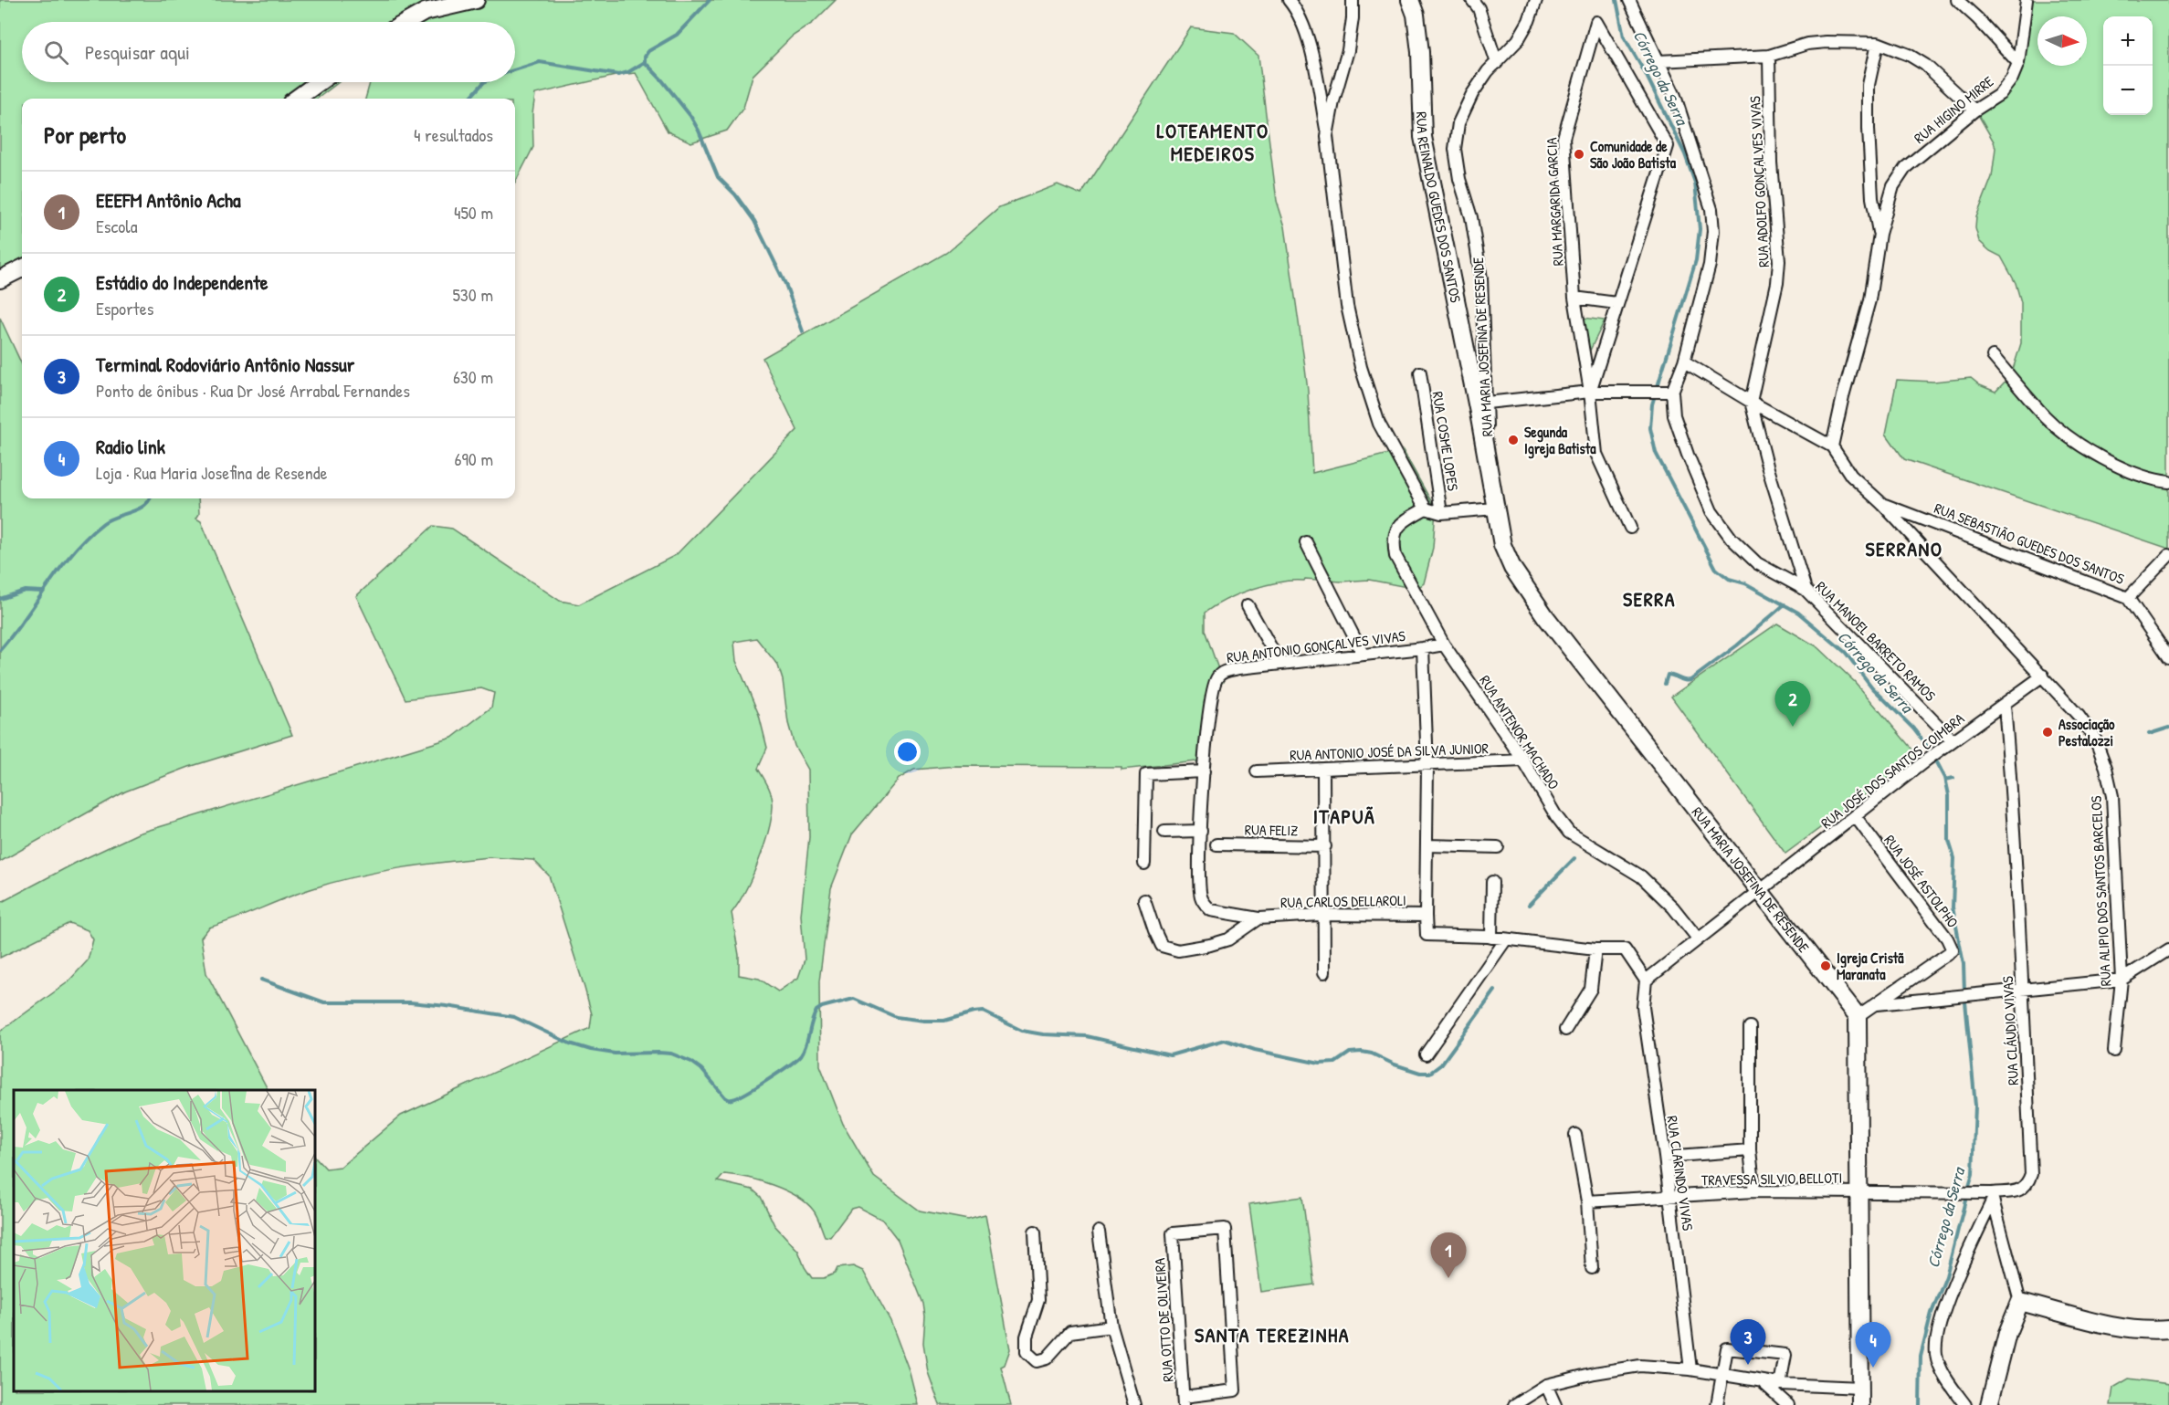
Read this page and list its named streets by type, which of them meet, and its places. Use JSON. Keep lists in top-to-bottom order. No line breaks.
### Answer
{"streets":{"main road":["RUA REINALDO GUEDES DOS SANTOS","RUA MARIA JOSEFINA DE RESENDE"],"street":["RUA HIGINO MIRRE","RUA ADOLFO GONÇALVES VIVAS","RUA MARGARIDA GARCIA","RUA COSME LOPES","RUA SEBASTIÃO GUEDES DOS SANTOS","RUA MANOEL BARRETO RAMOS","RUA ANTONIO GONÇALVES VIVAS","RUA ANTENOR MACHADO","RUA ANTONIO JOSÉ DA SILVA JUNIOR","RUA JOSÉ DOS SANTOS COIMBRA","RUA FELIZ","RUA JOSÉ ASTOLPHO","RUA ALIPIO DOS SANTOS BARCELOS","RUA CARLOS DELLAROLI","RUA CLÁUDIO VIVAS","RUA CLARINDO VIVAS","TRAVESSA SILVIO BELLOTI","RUA OTTO DE OLIVEIRA"]},"crossings":[["RUA HIGINO MIRRE","RUA ALIPIO DOS SANTOS BARCELOS"],["RUA ADOLFO GONÇALVES VIVAS","RUA ALIPIO DOS SANTOS BARCELOS"],["RUA REINALDO GUEDES DOS SANTOS","RUA MARIA JOSEFINA DE RESENDE"],["RUA MARIA JOSEFINA DE RESENDE","RUA JOSÉ DOS SANTOS COIMBRA"],["RUA MARIA JOSEFINA DE RESENDE","RUA JOSÉ ASTOLPHO"],["RUA SEBASTIÃO GUEDES DOS SANTOS","RUA ALIPIO DOS SANTOS BARCELOS"],["RUA MANOEL BARRETO RAMOS","RUA JOSÉ DOS SANTOS COIMBRA"],["RUA MANOEL BARRETO RAMOS","RUA ALIPIO DOS SANTOS BARCELOS"],["RUA ANTONIO GONÇALVES VIVAS","RUA ANTENOR MACHADO"],["RUA ANTONIO GONÇALVES VIVAS","RUA CARLOS DELLAROLI"],["RUA ANTENOR MACHADO","RUA ANTONIO JOSÉ DA SILVA JUNIOR"],["RUA ANTENOR MACHADO","RUA JOSÉ DOS SANTOS COIMBRA"],["RUA JOSÉ DOS SANTOS COIMBRA","RUA JOSÉ ASTOLPHO"],["RUA JOSÉ DOS SANTOS COIMBRA","RUA ALIPIO DOS SANTOS BARCELOS"],["RUA JOSÉ DOS SANTOS COIMBRA","RUA CARLOS DELLAROLI"],["RUA JOSÉ DOS SANTOS COIMBRA","RUA CLÁUDIO VIVAS"],["RUA JOSÉ DOS SANTOS COIMBRA","RUA CLARINDO VIVAS"],["RUA CARLOS DELLAROLI","RUA CLARINDO VIVAS"],["RUA CLÁUDIO VIVAS","TRAVESSA SILVIO BELLOTI"],["RUA CLARINDO VIVAS","TRAVESSA SILVIO BELLOTI"]],"districts":["LOTEAMENTO MEDEIROS","SERRANO","SERRA","ITAPUÃ","SANTA TEREZINHA"],"water":["Córrego da Serra"],"places":["Comunidade de São João Batista","Segunda Igreja Batista","Associação Pestalozzi","Igreja Cristã Maranata"],"north":"right","page":{"map_buttons":["+","−"],"search":"Pesquisar aqui","heading":["Por perto","4 resultados"],"list":[{"mark":"1","name":"EEEFM Antônio Acha","note":"Escola","value":"450 m"},{"mark":"2","name":"Estádio do Independente","note":"Esportes","value":"530 m"},{"mark":"3","name":"Terminal Rodoviário Antônio Nassur","note":"Ponto de ônibus · Rua Dr José Arrabal Fernandes","value":"630 m"},{"mark":"4","name":"Radio link","note":"Loja · Rua Maria Josefina de Resende","value":"690 m"}],"pins":["2","1","3","4"]}}
